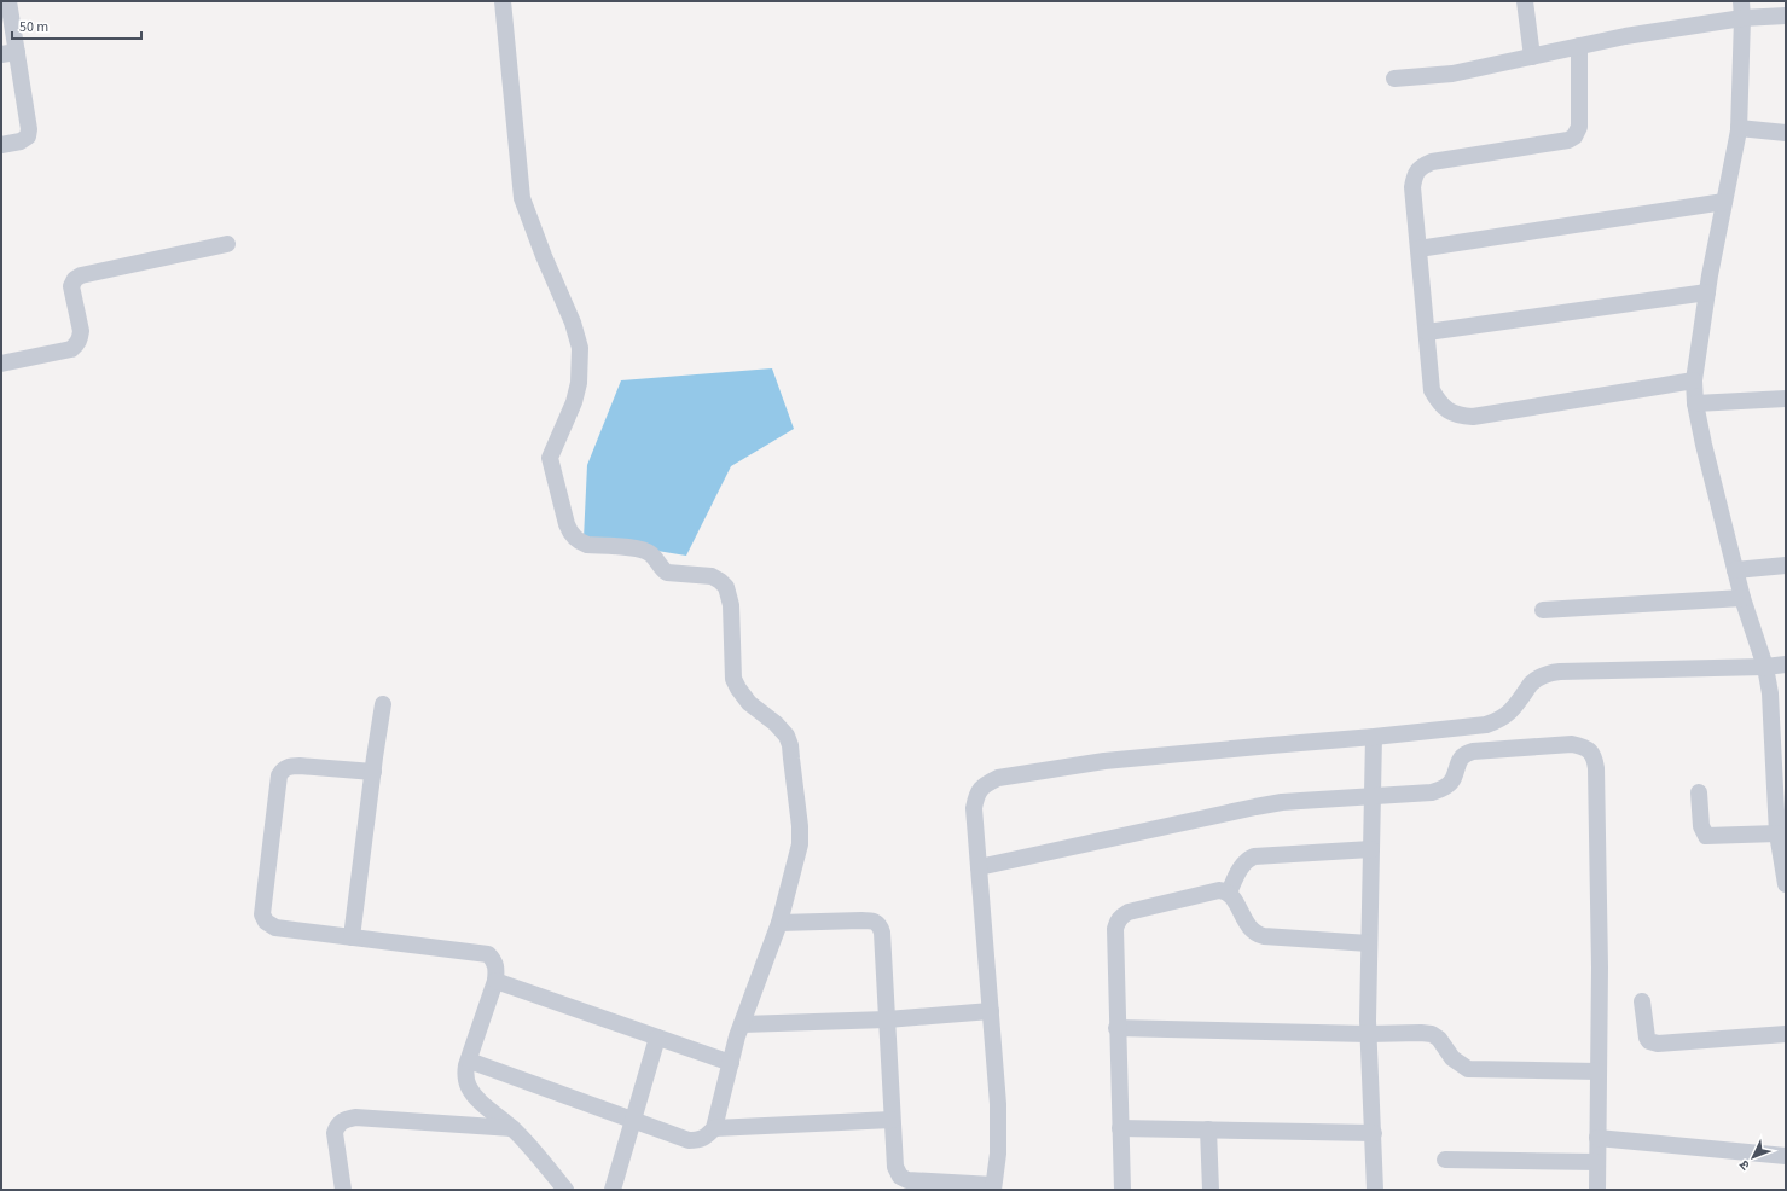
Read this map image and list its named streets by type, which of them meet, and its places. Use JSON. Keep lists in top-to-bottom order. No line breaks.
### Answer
{"scale_bar":"50 m","north":"bottom left"}
